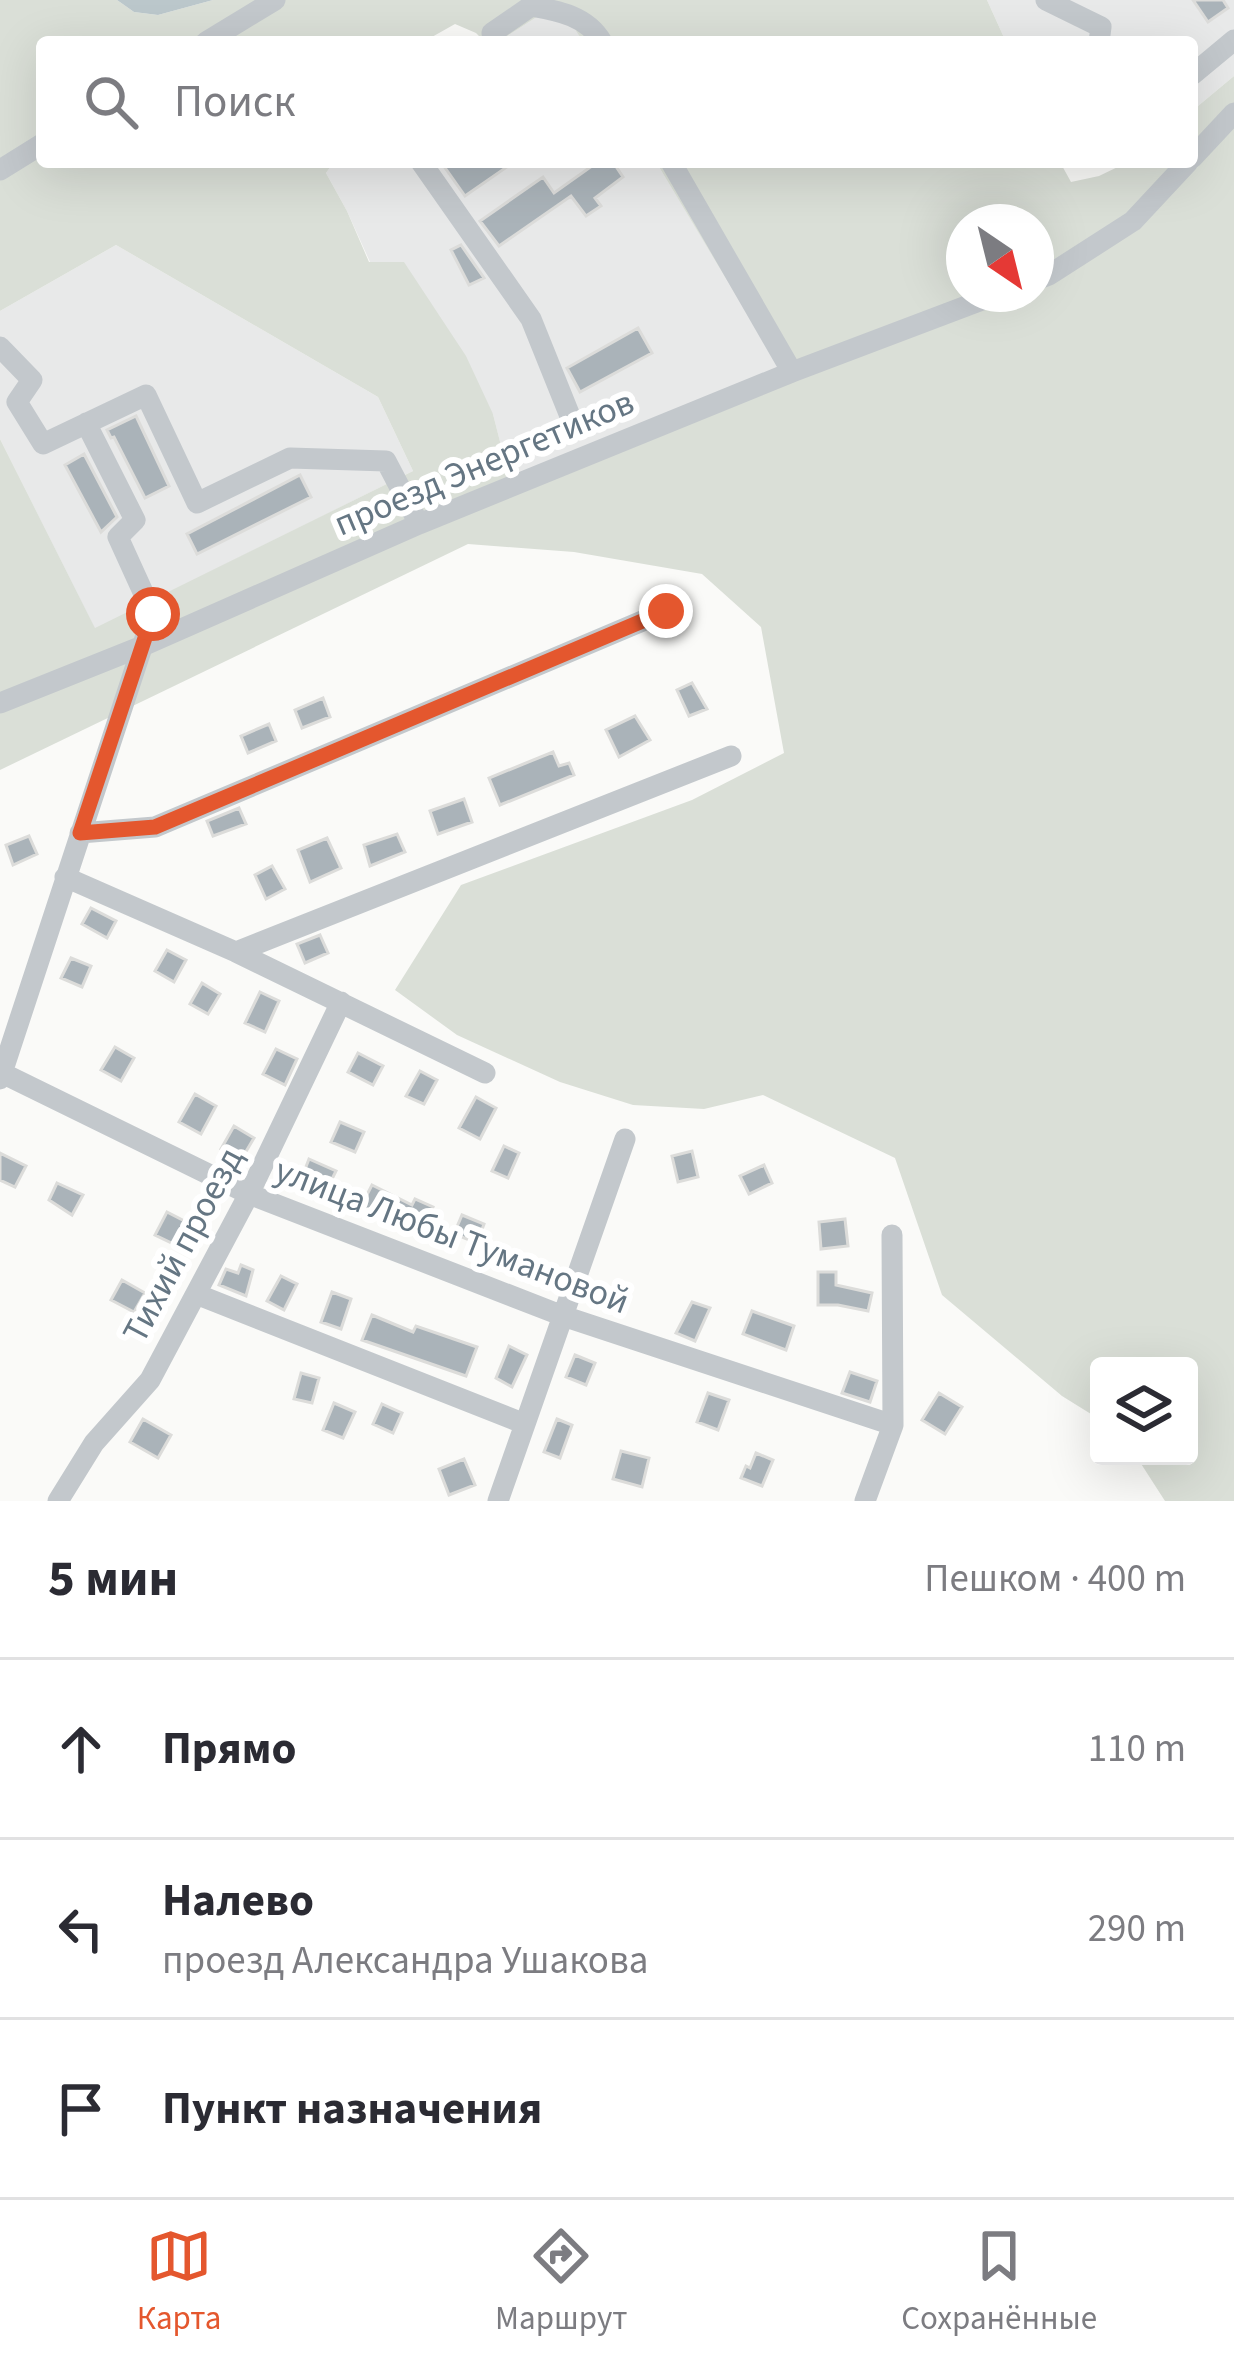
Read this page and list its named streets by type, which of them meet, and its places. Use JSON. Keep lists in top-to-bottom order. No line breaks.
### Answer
{"streets":{"street":["проезд Энергетиков","улица Любы Тумановой","Тихий проезд"]},"crossings":[["улица Любы Тумановой","Тихий проезд"]],"north":"bottom right","page":{"search":"Поиск","heading":["5 мин","Пешком · 400 m"],"list":[["Прямо","110 m"],["Налево","проезд Александра Ушакова","290 m"],"Пункт назначения"],"nav":["Карта","Маршрут","Сохранённые"]}}
